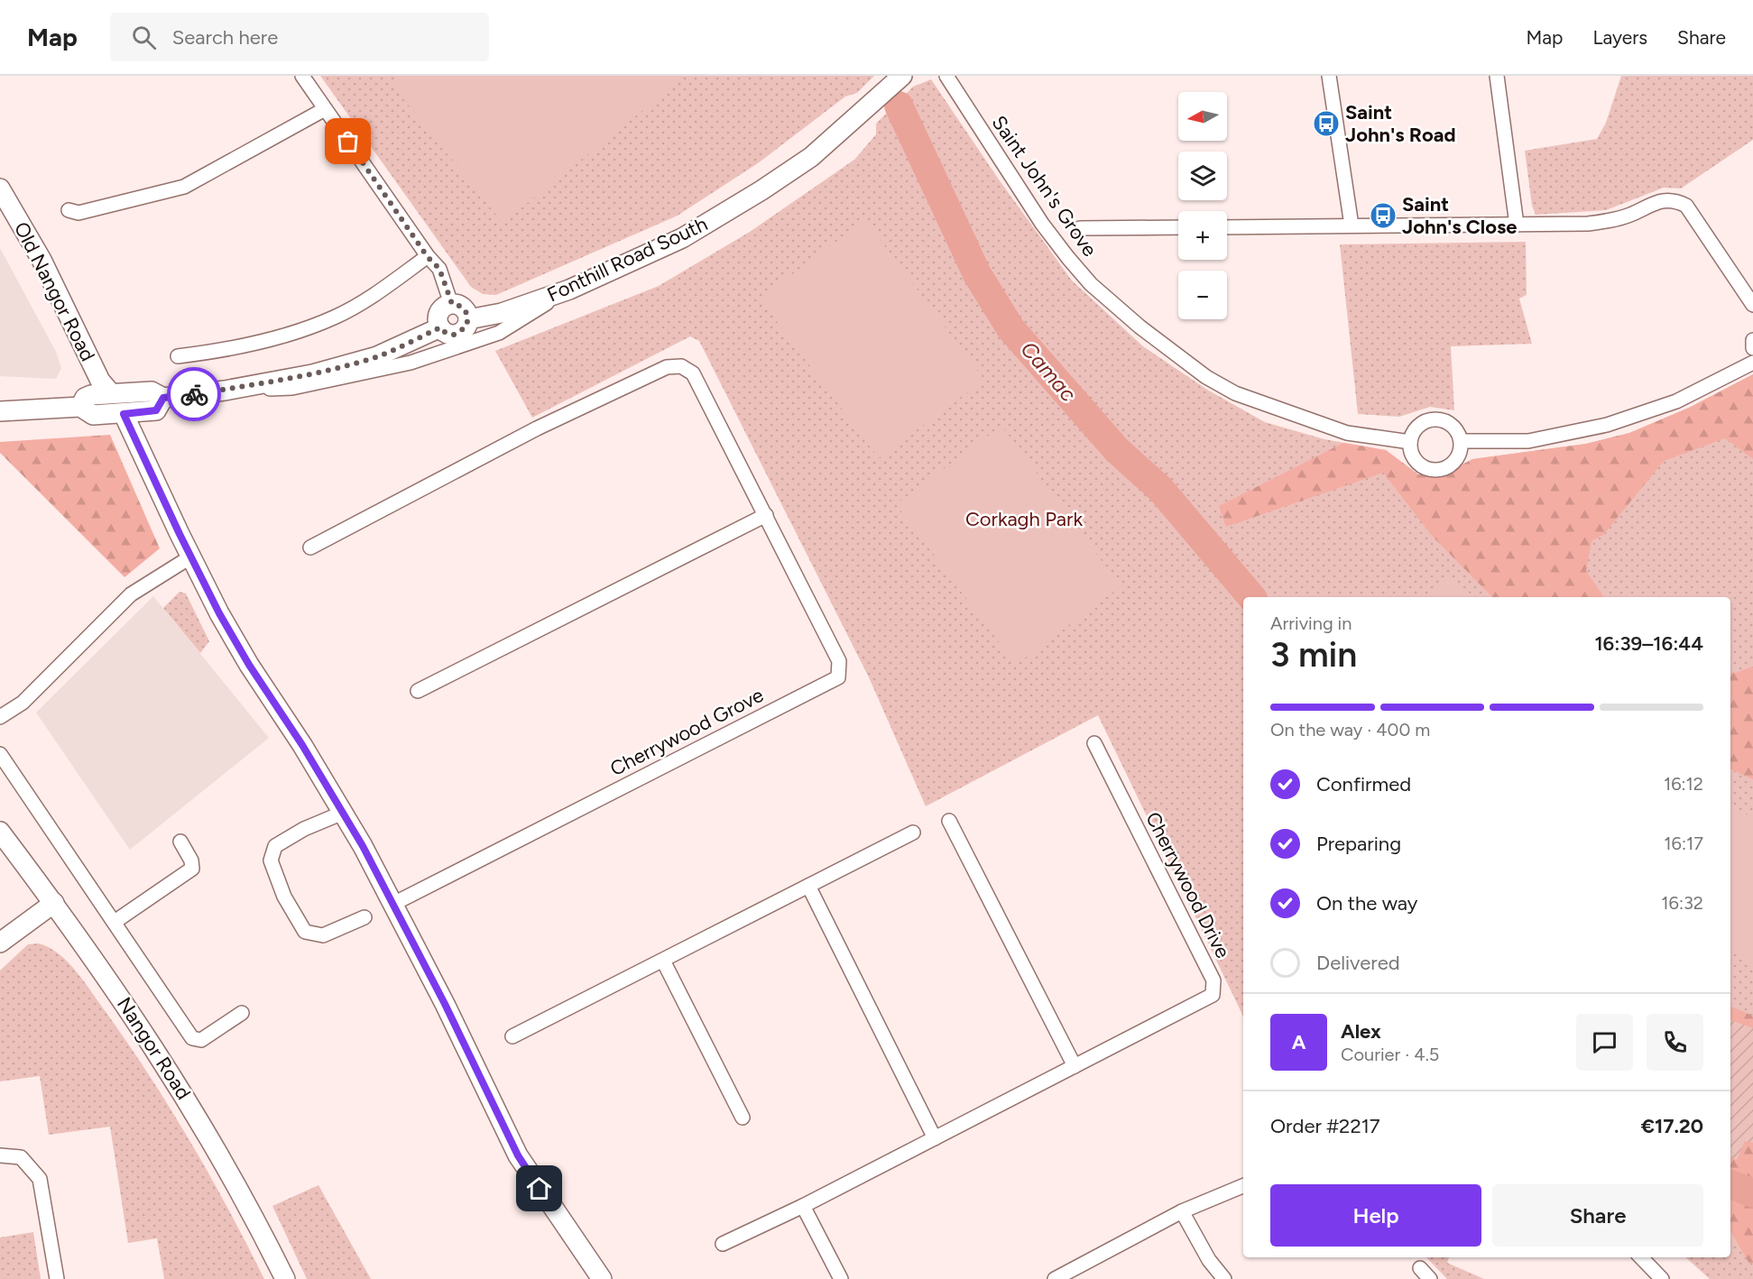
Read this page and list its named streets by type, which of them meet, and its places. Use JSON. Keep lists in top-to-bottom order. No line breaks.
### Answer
{"streets":{"main road":["Fonthill Road South","Old Nangor Road","Nangor Road"],"street":["Saint John's Grove","Cherrywood Grove","Cherrywood Drive"]},"crossings":[["Fonthill Road South","Old Nangor Road"]],"water":["Camac"],"parks":["Corkagh Park"],"places":{"bus stop":["Saint John's Road","Saint John's Close"]},"north":"left","page":{"header":"Map","search":"Search here","nav":["Map","Layers","Share"],"map_buttons":["+","−"],"heading":["3 min","Arriving in","16:39–16:44"],"panel":["Alex","Courier · 4.5","Order #2217","€17.20"],"bar":"On the way · 400 m","list":[["Confirmed","16:12"],["Preparing","16:17"],["On the way","16:32"],"Delivered"],"round":"A","buttons":["Help","Share"]}}
